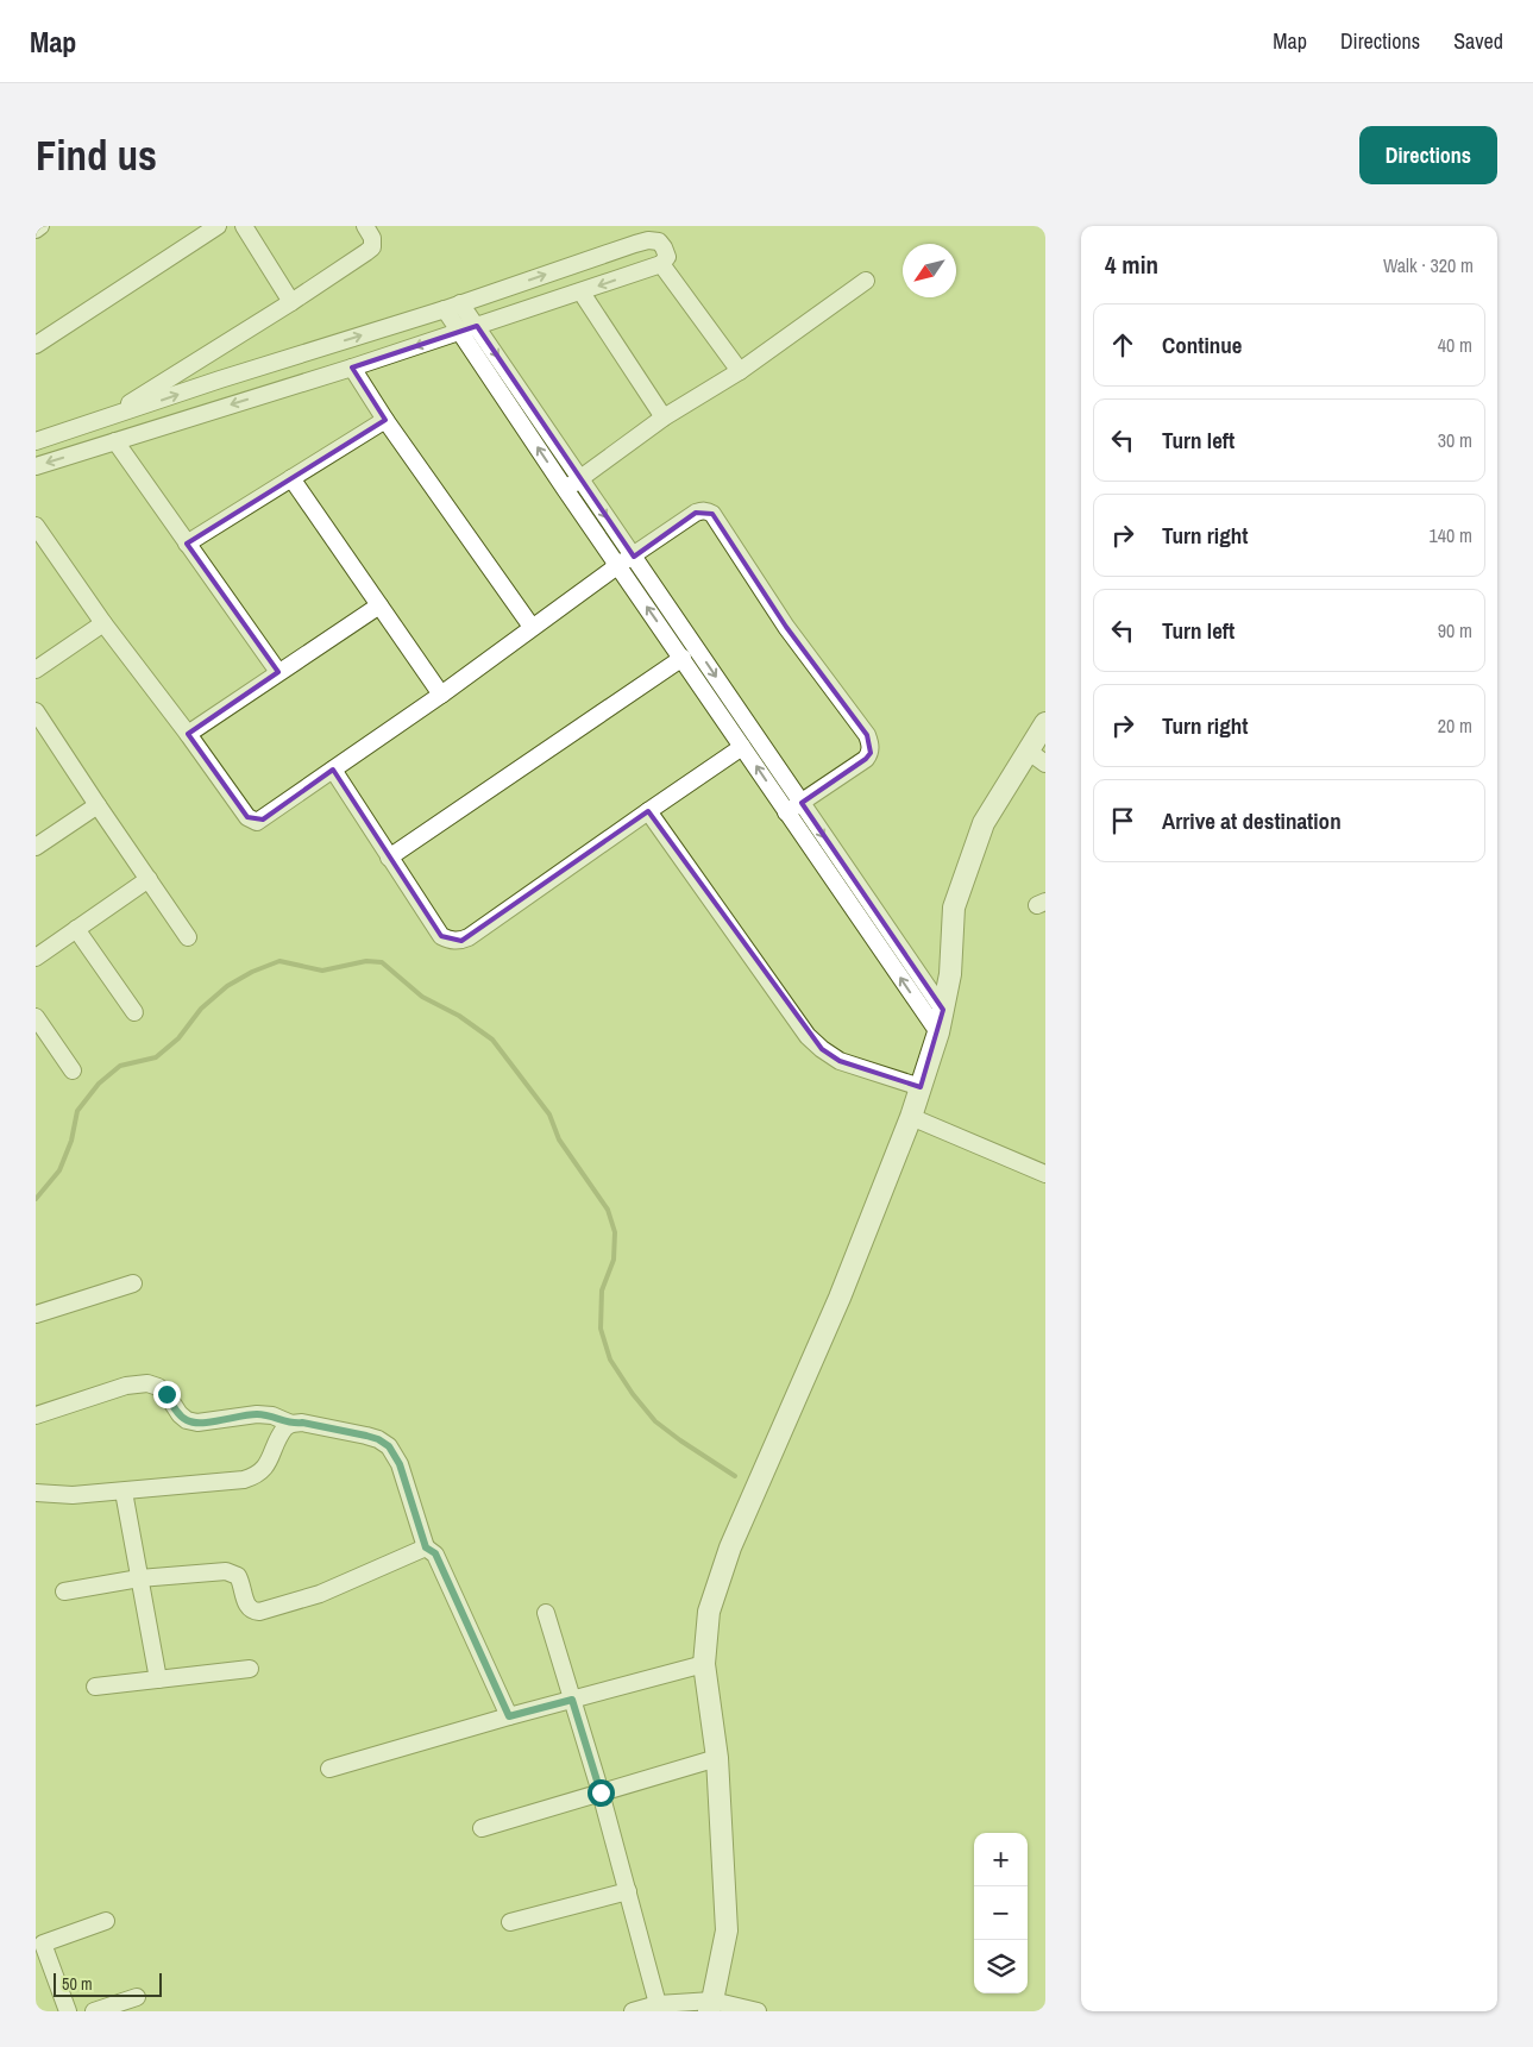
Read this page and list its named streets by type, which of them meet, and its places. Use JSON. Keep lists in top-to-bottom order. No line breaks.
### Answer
{"scale_bar":"50 m","north":"bottom left","page":{"header":"Map","nav":["Map","Directions","Saved"],"buttons":"Directions","title":"Find us","heading":["4 min","Walk · 320 m"],"list":[["Continue","40 m"],["Turn left","30 m"],["Turn right","140 m"],["Turn left","90 m"],["Turn right","20 m"],"Arrive at destination"],"map_buttons":["+","−"],"scale":"50 m"}}
